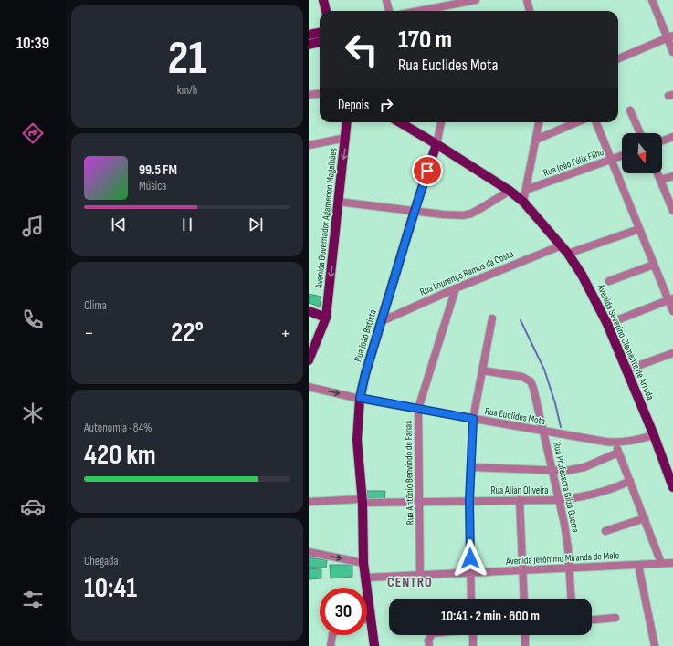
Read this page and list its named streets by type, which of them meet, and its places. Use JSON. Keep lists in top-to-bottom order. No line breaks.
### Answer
{"streets":{"main road":["Avenida Governador Agamenon Magalhães","Rua João Batista","Avenida Severino Clemente de Arruda"],"street":["Rua João Félix Filho","Rua Lourenço Ramos da Costa","Rua Euclides Mota","Rua Antônio Benvindo de Farias","Rua Professora Gilza Guerra","Rua Alian Oliveira","Avenida Jerônimo Miranda de Melo"]},"crossings":[["Rua Lourenço Ramos da Costa","Rua João Batista"],["Rua Lourenço Ramos da Costa","Avenida Severino Clemente de Arruda"],["Rua Lourenço Ramos da Costa","Rua Antônio Benvindo de Farias"],["Rua João Batista","Avenida Severino Clemente de Arruda"],["Rua João Batista","Rua Euclides Mota"],["Rua João Batista","Rua Alian Oliveira"],["Rua João Batista","Avenida Jerônimo Miranda de Melo"],["Avenida Severino Clemente de Arruda","Rua Euclides Mota"],["Rua Euclides Mota","Rua Antônio Benvindo de Farias"],["Rua Euclides Mota","Rua Professora Gilza Guerra"],["Rua Antônio Benvindo de Farias","Rua Alian Oliveira"],["Rua Antônio Benvindo de Farias","Avenida Jerônimo Miranda de Melo"],["Rua Professora Gilza Guerra","Rua Alian Oliveira"],["Rua Professora Gilza Guerra","Avenida Jerônimo Miranda de Melo"]],"one_way":["Avenida Governador Agamenon Magalhães"],"districts":["CENTRO"],"north":"bottom","page":{"tabs":"10:39","tile":[["21","km/h"],"Clima",["Autonomia · 84%","420 km"],["Chegada","10:41"]],"turn":["170 m","Rua Euclides Mota"],"then":"Depois","song":["99.5 FM","Música"],"heat":["−","22°","+"],"limit":"30","trip":"10:41 · 2 min · 600 m"}}
